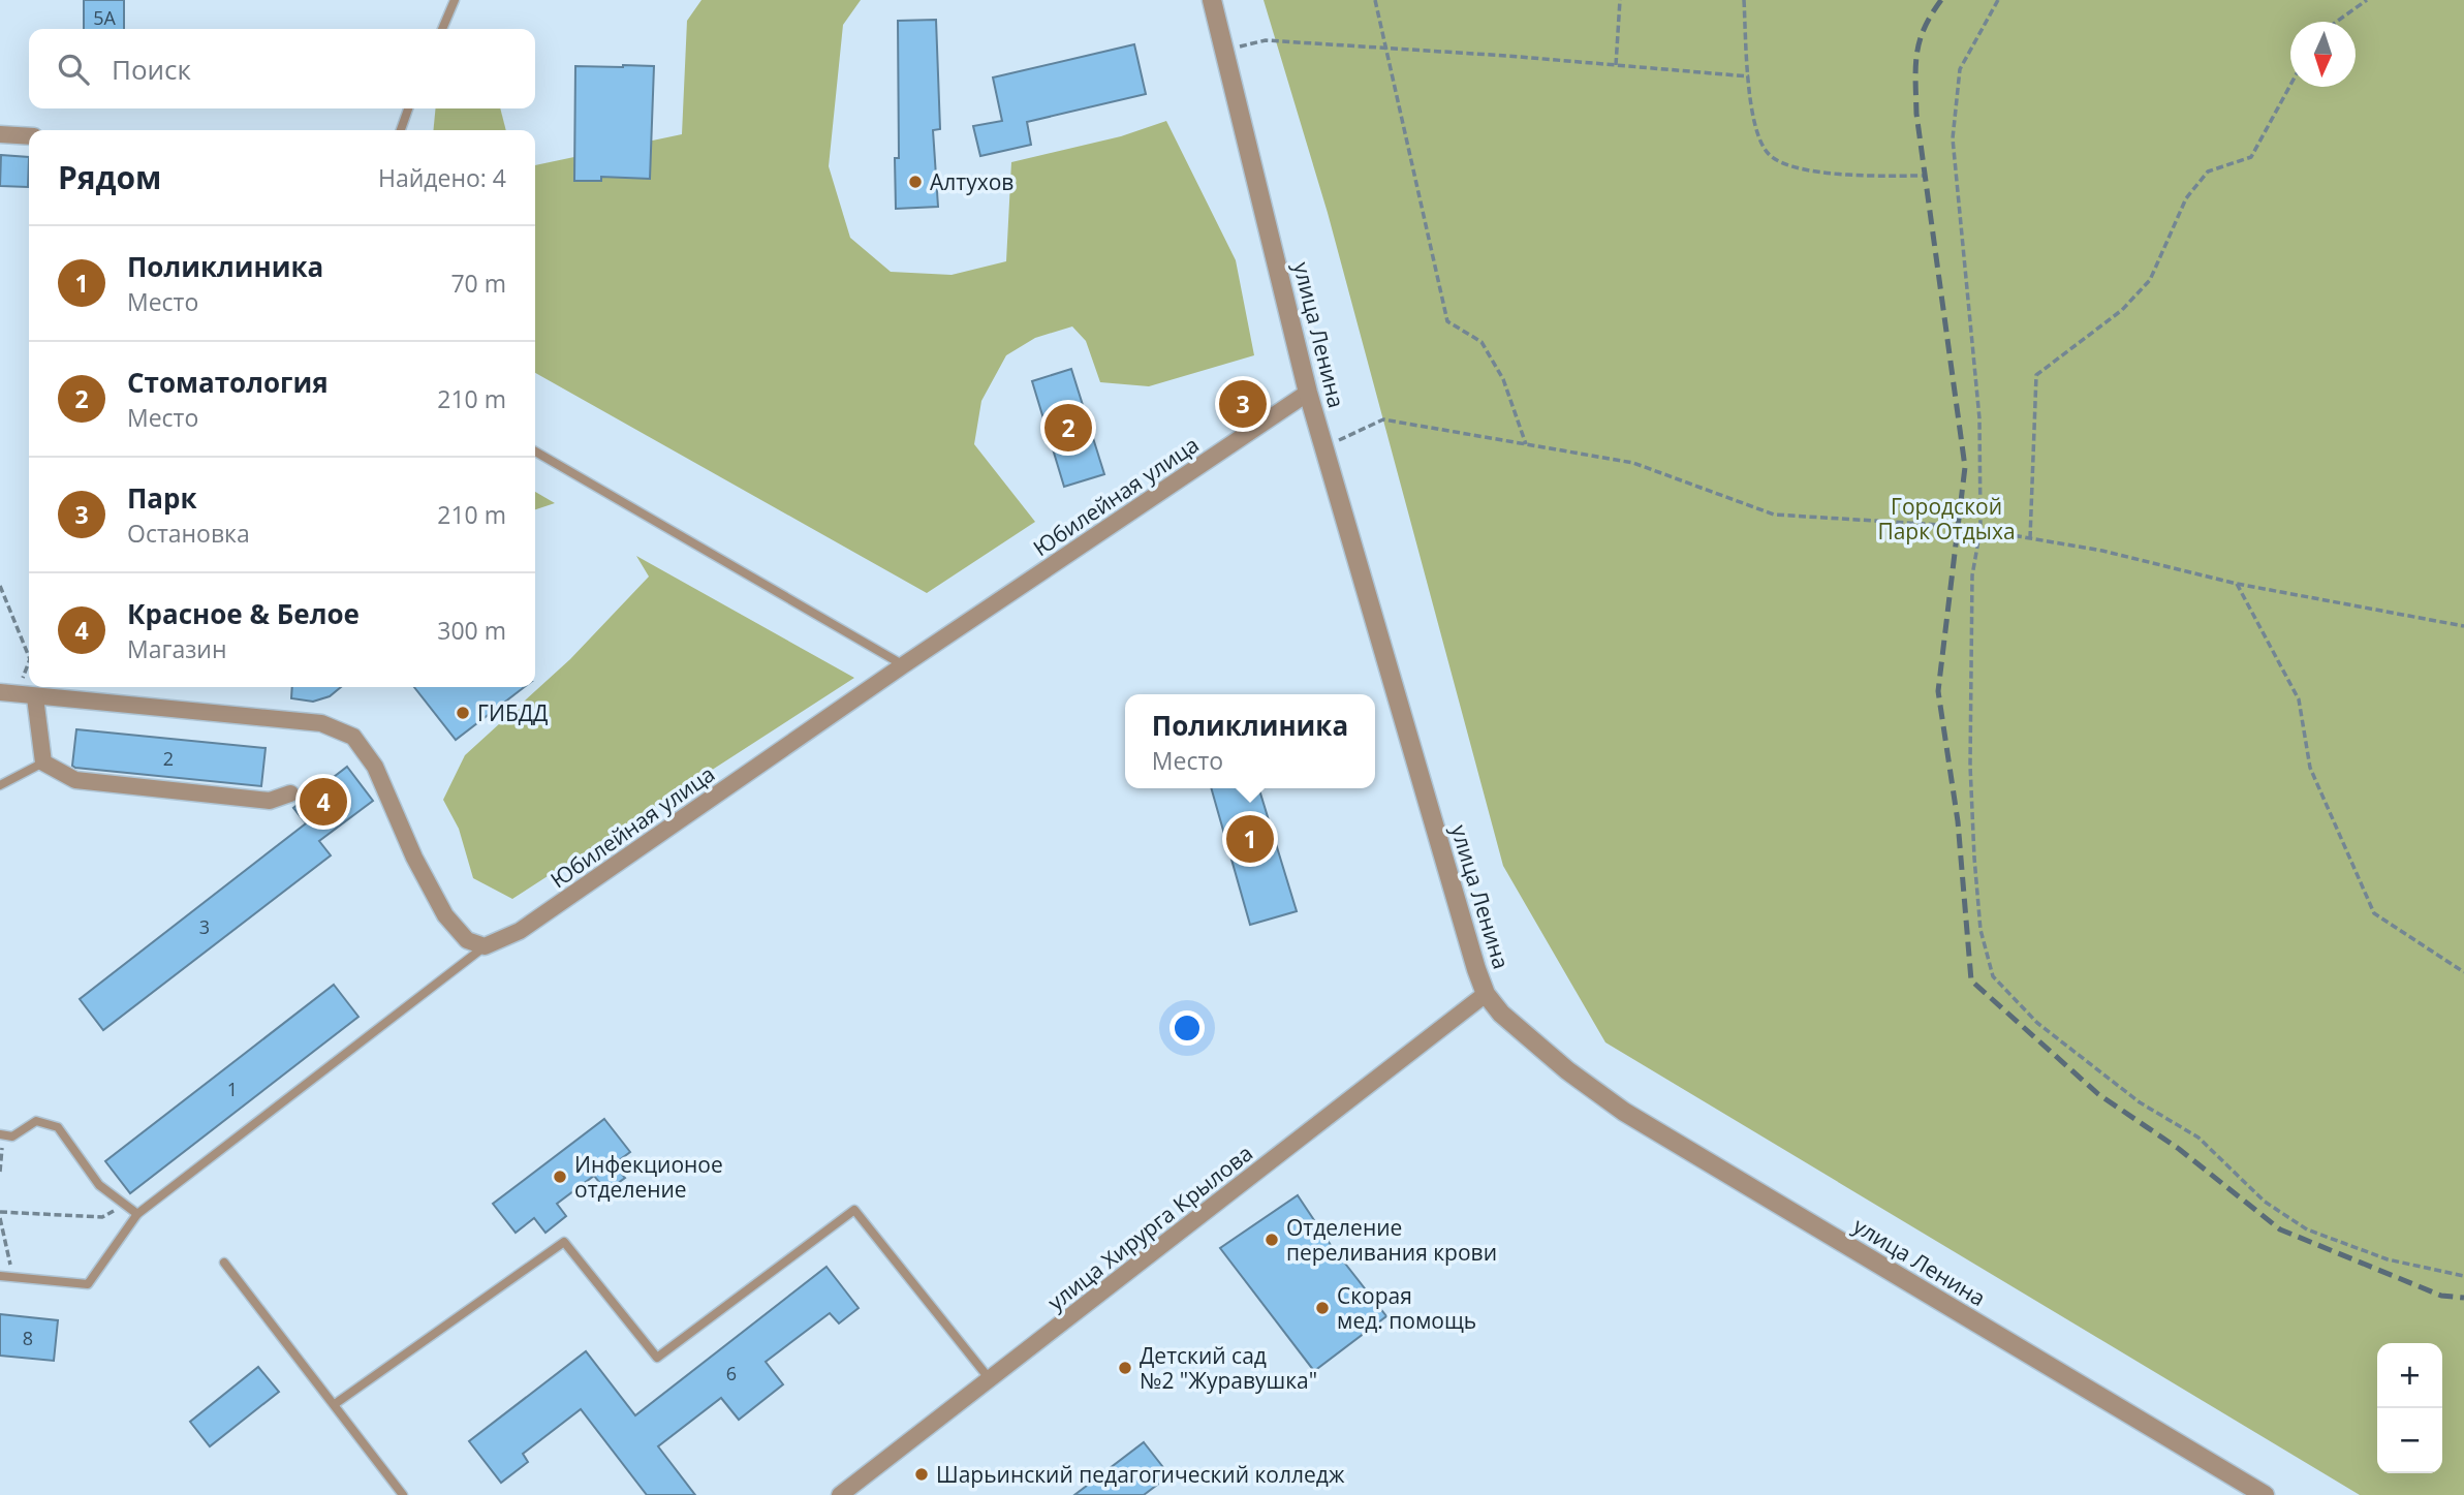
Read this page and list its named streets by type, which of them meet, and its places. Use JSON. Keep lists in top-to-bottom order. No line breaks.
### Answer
{"streets":{"street":["улица Ленина","Юбилейная улица","улица Хирурга Крылова"]},"crossings":[["улица Ленина","Юбилейная улица"],["улица Ленина","улица Хирурга Крылова"]],"parks":["Городской Парк Отдыха"],"places":["Алтухов","ГИБДД","Инфекционое отделение","Отделение переливания крови","Скорая мед. помощь","Детский сад №2 \"Журавушка\"","Шарьинский педагогический колледж"],"house_numbers":["5А","2","3","1","8","6"],"north":"bottom","page":{"search":"Поиск","heading":["Рядом","Найдено: 4"],"list":[{"mark":"1","name":"Поликлиника","note":"Место","value":"70 m"},{"mark":"2","name":"Стоматология","note":"Место","value":"210 m"},{"mark":"3","name":"Парк","note":"Остановка","value":"210 m"},{"mark":"4","name":"Красное & Белое","note":"Магазин","value":"300 m"}],"pins":["3","2","4","1"],"popup":["Поликлиника","Место"],"map_buttons":["+","−"]}}
